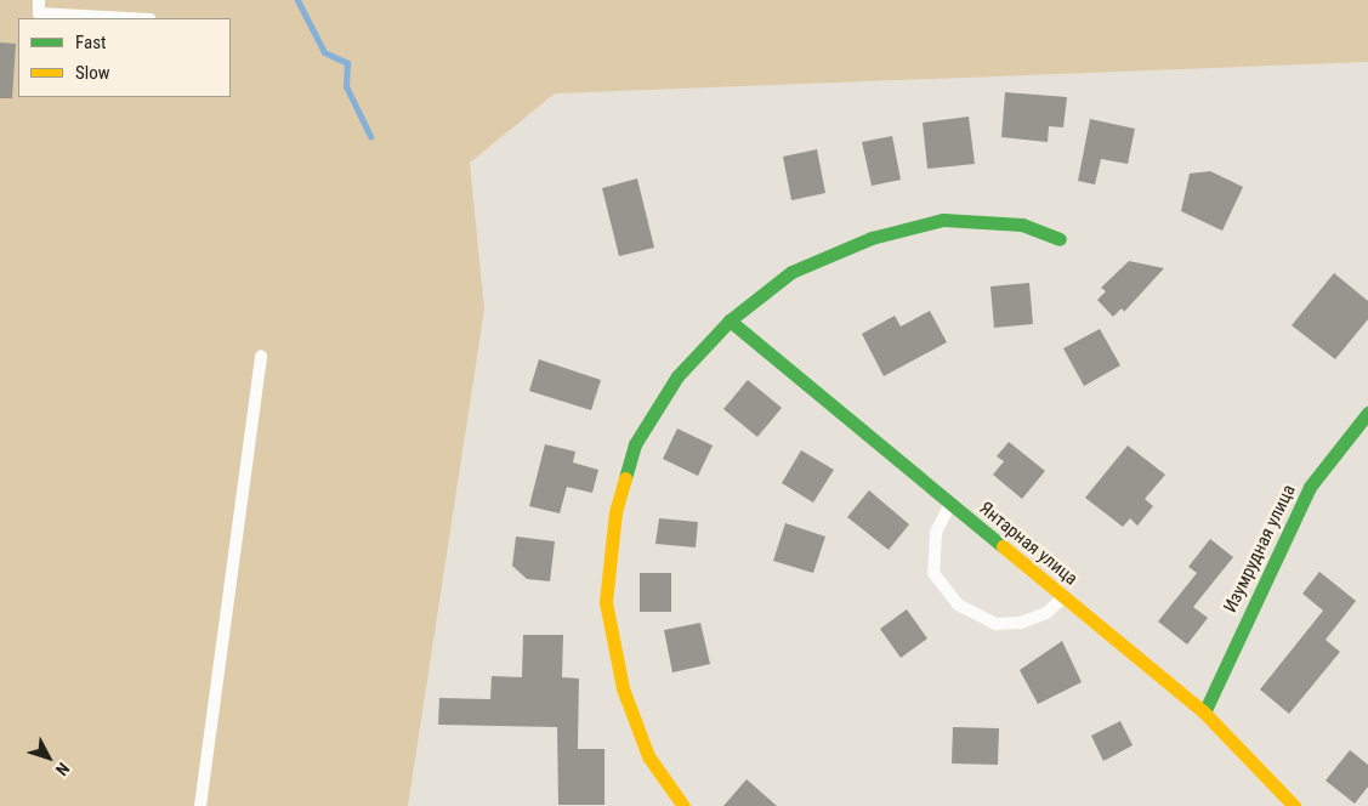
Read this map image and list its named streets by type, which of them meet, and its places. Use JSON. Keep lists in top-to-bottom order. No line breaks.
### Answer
{"streets":{"street":["Янтарная улица","Изумрудная улица"]},"crossings":[["Янтарная улица","Изумрудная улица"]],"legend":["Fast","Slow"],"north":"bottom right"}
